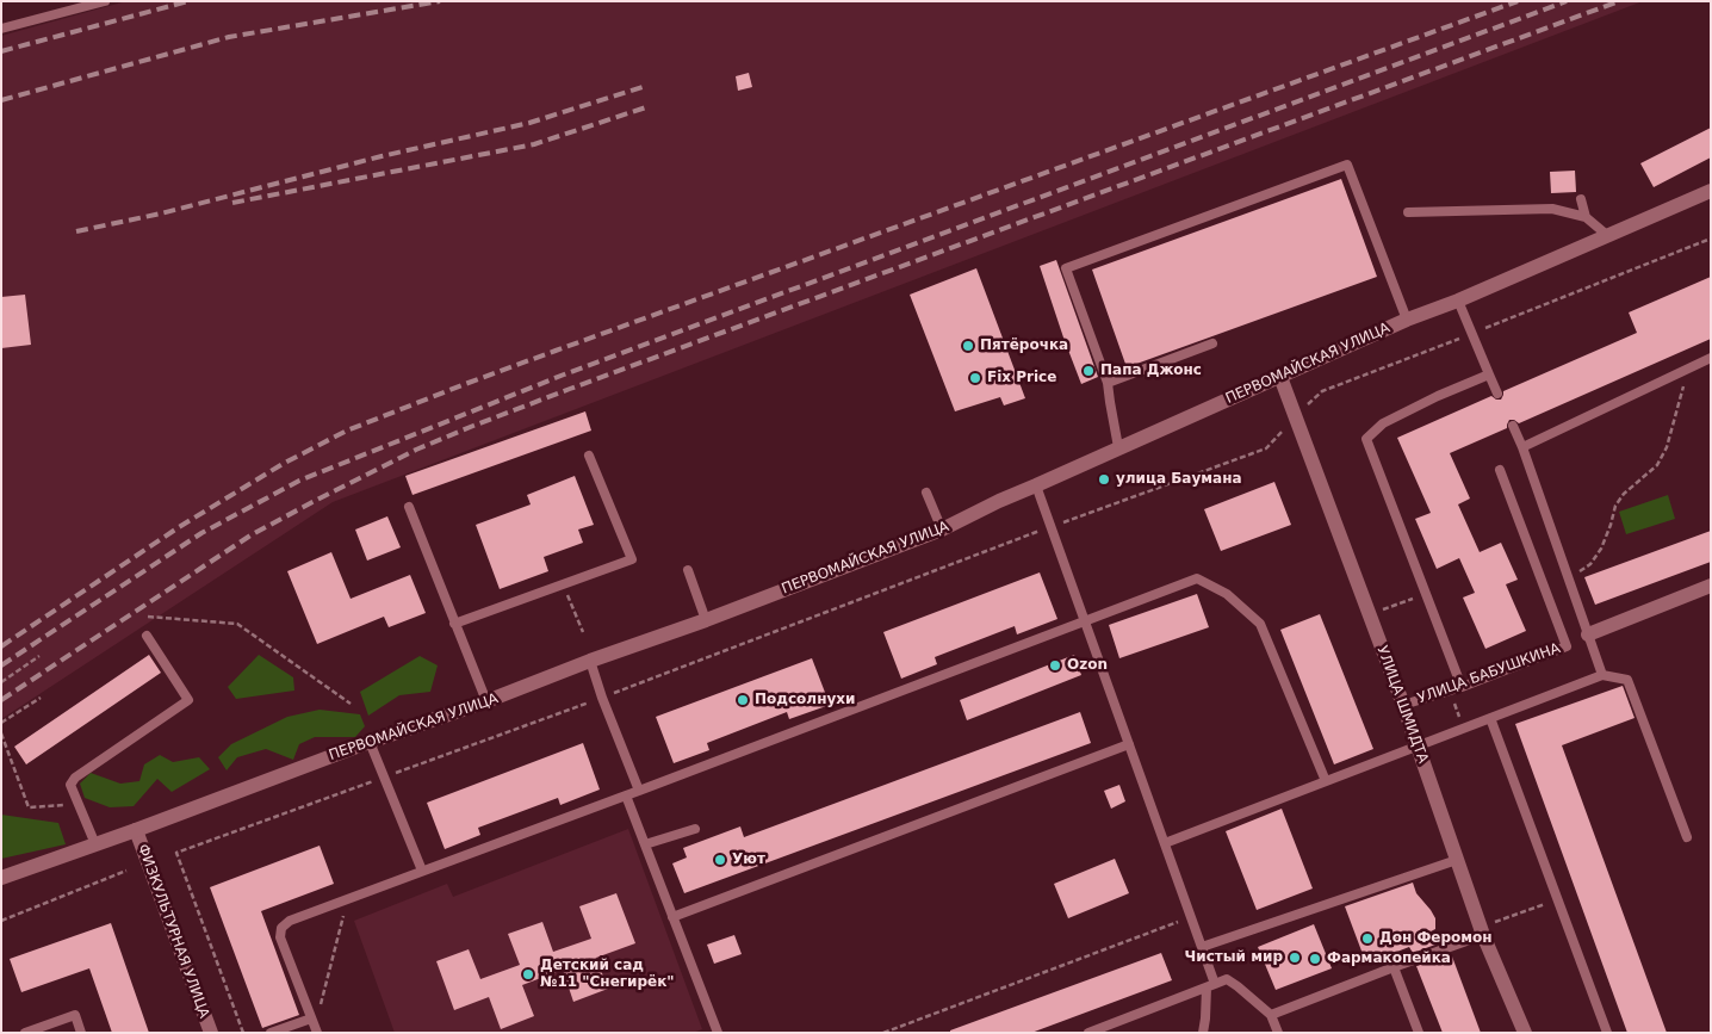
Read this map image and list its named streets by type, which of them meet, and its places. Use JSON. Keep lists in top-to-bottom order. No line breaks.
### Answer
{"streets":{"main road":["ПЕРВОМАЙСКАЯ УЛИЦА","УЛИЦА ШМИДТА","ФИЗКУЛЬТУРНАЯ УЛИЦА"],"lane":["УЛИЦА БАБУШКИНА"]},"crossings":[["ПЕРВОМАЙСКАЯ УЛИЦА","УЛИЦА ШМИДТА"],["ПЕРВОМАЙСКАЯ УЛИЦА","ФИЗКУЛЬТУРНАЯ УЛИЦА"],["УЛИЦА БАБУШКИНА","УЛИЦА ШМИДТА"]],"places":["Пятёрочка","Папа Джонс","Fix Price","улица Баумана","Ozon","Подсолнухи","Уют","Дон Феромон","Чистый мир","Фармакопейка","Детский сад №11 \"Снегирёк\""]}
